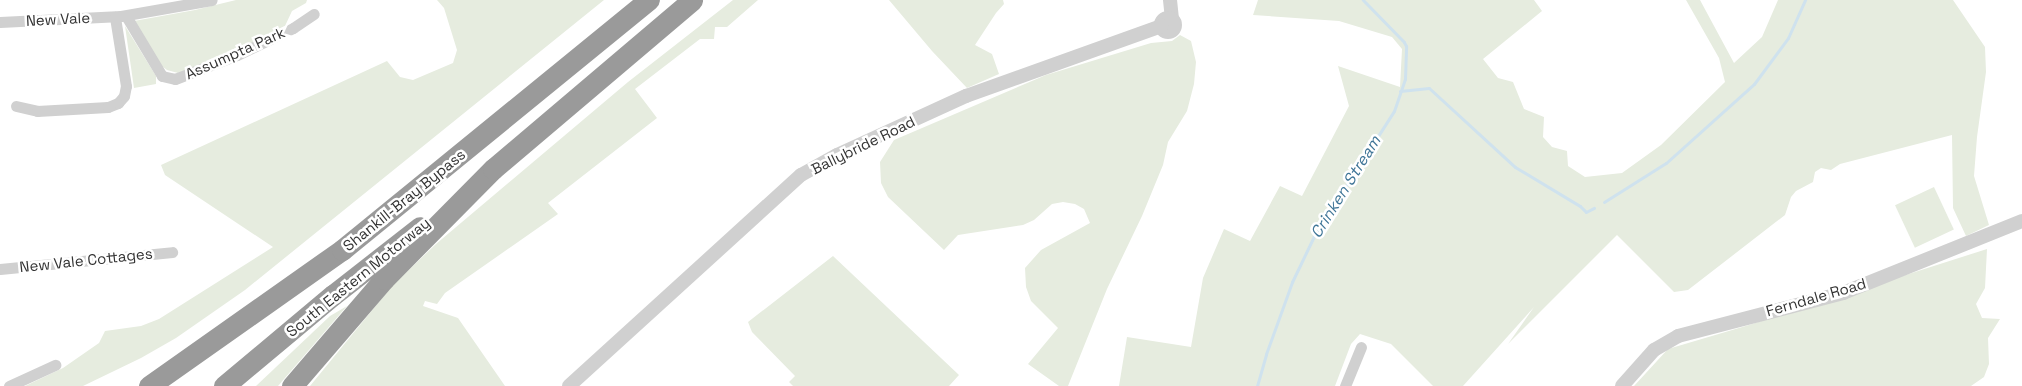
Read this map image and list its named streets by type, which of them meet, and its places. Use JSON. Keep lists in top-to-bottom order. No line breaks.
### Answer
{"streets":{"highway":["Shankill-Bray Bypass","South Eastern Motorway"],"street":["New Vale","Assumpta Park","Ballybride Road","New Vale Cottages","Ferndale Road"]},"crossings":[["New Vale","Assumpta Park"],["Shankill-Bray Bypass","South Eastern Motorway"]],"water":["Crinken Stream"]}
